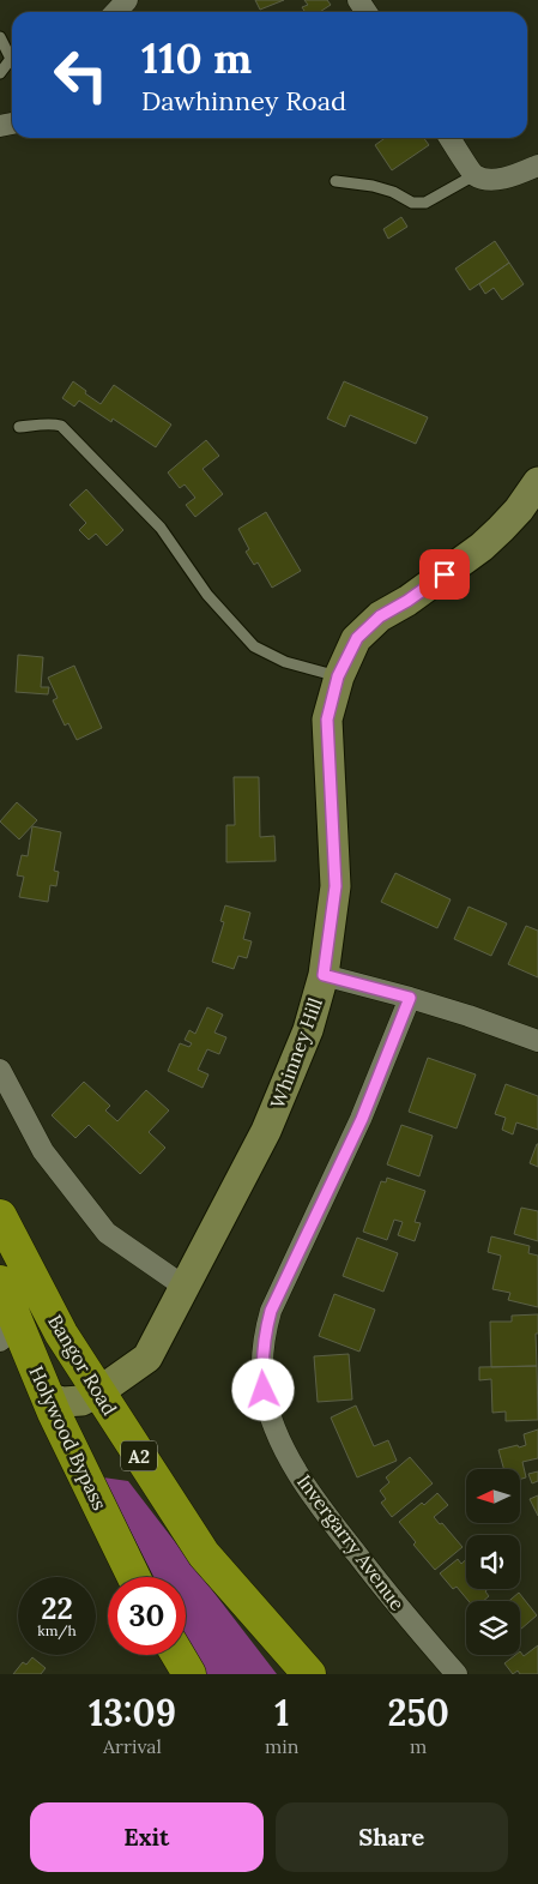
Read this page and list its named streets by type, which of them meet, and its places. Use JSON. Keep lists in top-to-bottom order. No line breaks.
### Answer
{"streets":{"highway":["Bangor Road","Holywood Bypass","A2"],"street":["Whinney Hill","Invergarry Avenue"]},"crossings":[["Whinney Hill","Bangor Road"]],"north":"left","page":{"turn":["110 m","Dawhinney Road"],"speed":"22 km/h","limit":"30","eta":["13:09","Arrival","1","min","250","m"],"buttons":["Exit","Share"]}}
